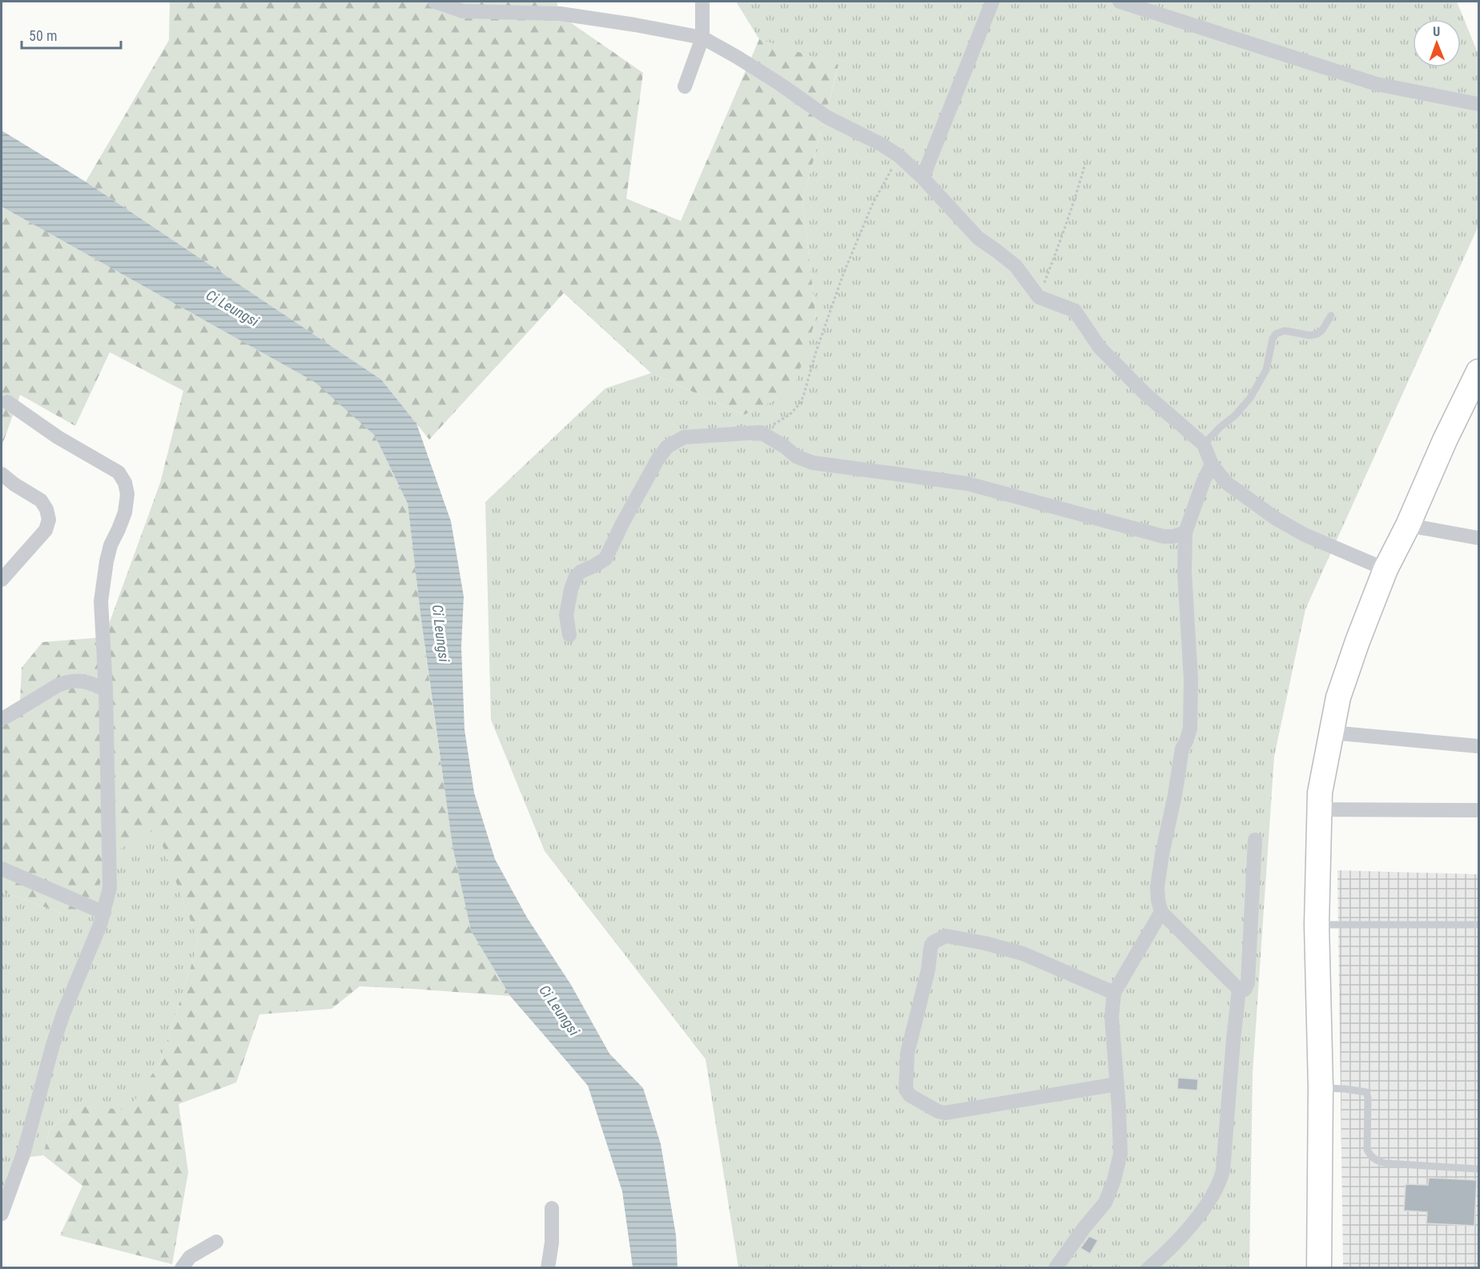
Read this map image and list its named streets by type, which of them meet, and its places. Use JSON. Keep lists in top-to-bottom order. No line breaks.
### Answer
{"water":["Ci Leungsi"],"scale_bar":"50 m","north":"top"}
